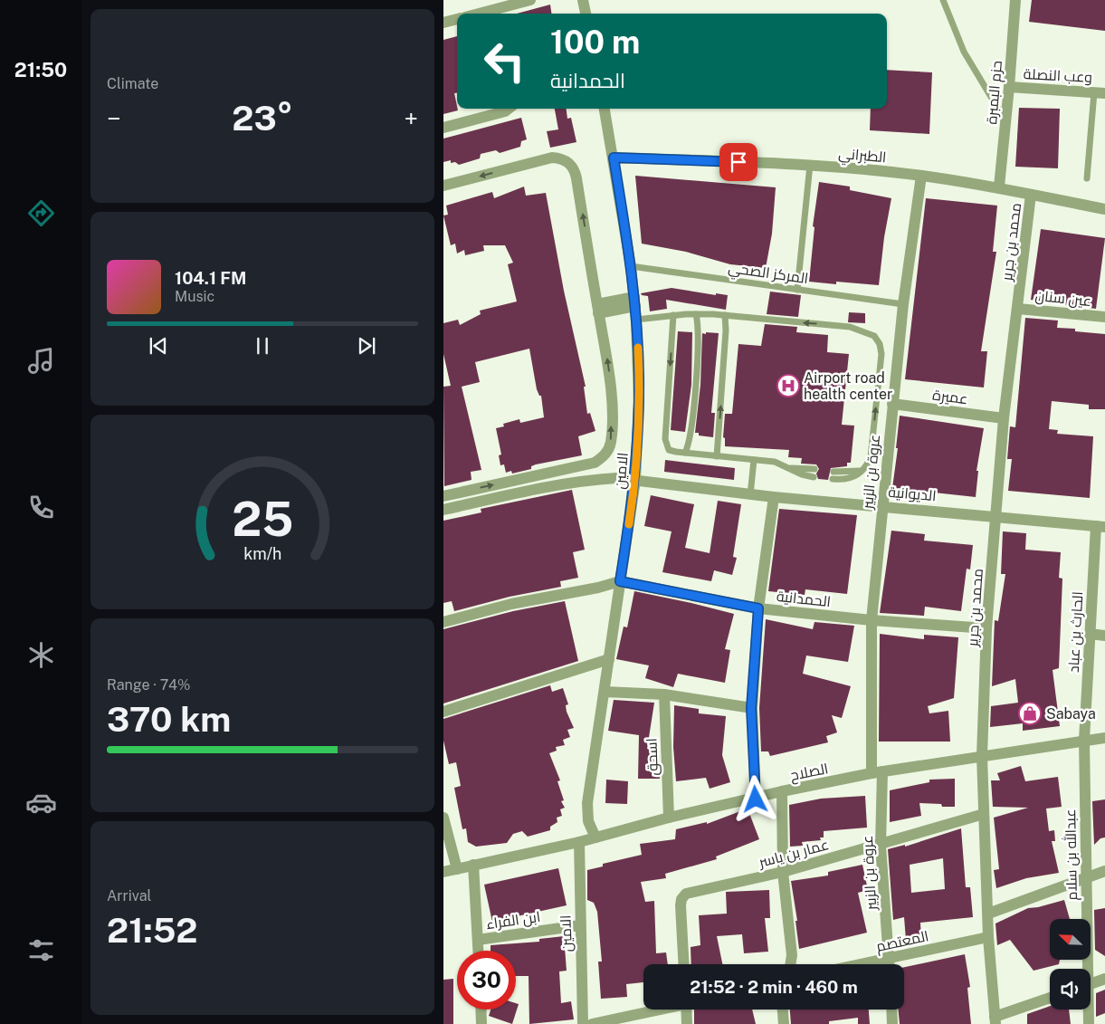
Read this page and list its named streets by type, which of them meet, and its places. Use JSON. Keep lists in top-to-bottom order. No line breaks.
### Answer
{"streets":{"street":["وعب النصلة","حزم البمبرة","الطبراني","محمد بن جرير","عين سنان","عميرة","الامين","عروة بن الزبير","الديوانية","الحمدانية","الحارث بن عباد","اسحق","الصلاح","عمار بن ياسر","عبدالله بن سلام","ابن الفراء","المعتصم"],"lane":["المركز الصحي"]},"crossings":[["وعب النصلة","حزم البمبرة"],["حزم البمبرة","الطبراني"],["الطبراني","محمد بن جرير"],["الطبراني","الامين"],["الطبراني","عروة بن الزبير"],["محمد بن جرير","عين سنان"],["محمد بن جرير","عميرة"],["محمد بن جرير","الديوانية"],["محمد بن جرير","الحمدانية"],["محمد بن جرير","الصلاح"],["محمد بن جرير","عمار بن ياسر"],["محمد بن جرير","المعتصم"],["المركز الصحي","الامين"],["المركز الصحي","عروة بن الزبير"],["عميرة","عروة بن الزبير"],["الامين","الديوانية"],["الامين","الحمدانية"],["الامين","الصلاح"],["الامين","ابن الفراء"],["عروة بن الزبير","الديوانية"],["عروة بن الزبير","الحمدانية"],["عروة بن الزبير","الصلاح"],["عروة بن الزبير","عمار بن ياسر"],["عروة بن الزبير","المعتصم"],["الديوانية","الحارث بن عباد"],["الحارث بن عباد","الصلاح"],["الحارث بن عباد","عبدالله بن سلام"],["اسحق","الصلاح"],["الصلاح","عبدالله بن سلام"],["الصلاح","ابن الفراء"]],"places":{"hospital":["Airport road health center"],"shop":["Sabaya"]},"north":"top left","page":{"tabs":"21:50","tile":["Climate",["Range · 74%","370 km"],["Arrival","21:52"]],"turn":["100 m","الحمدانية"],"heat":["−","23°","+"],"song":["104.1 FM","Music"],"limit":"30","trip":"21:52 · 2 min · 460 m","gauge":["25","km/h"]}}
